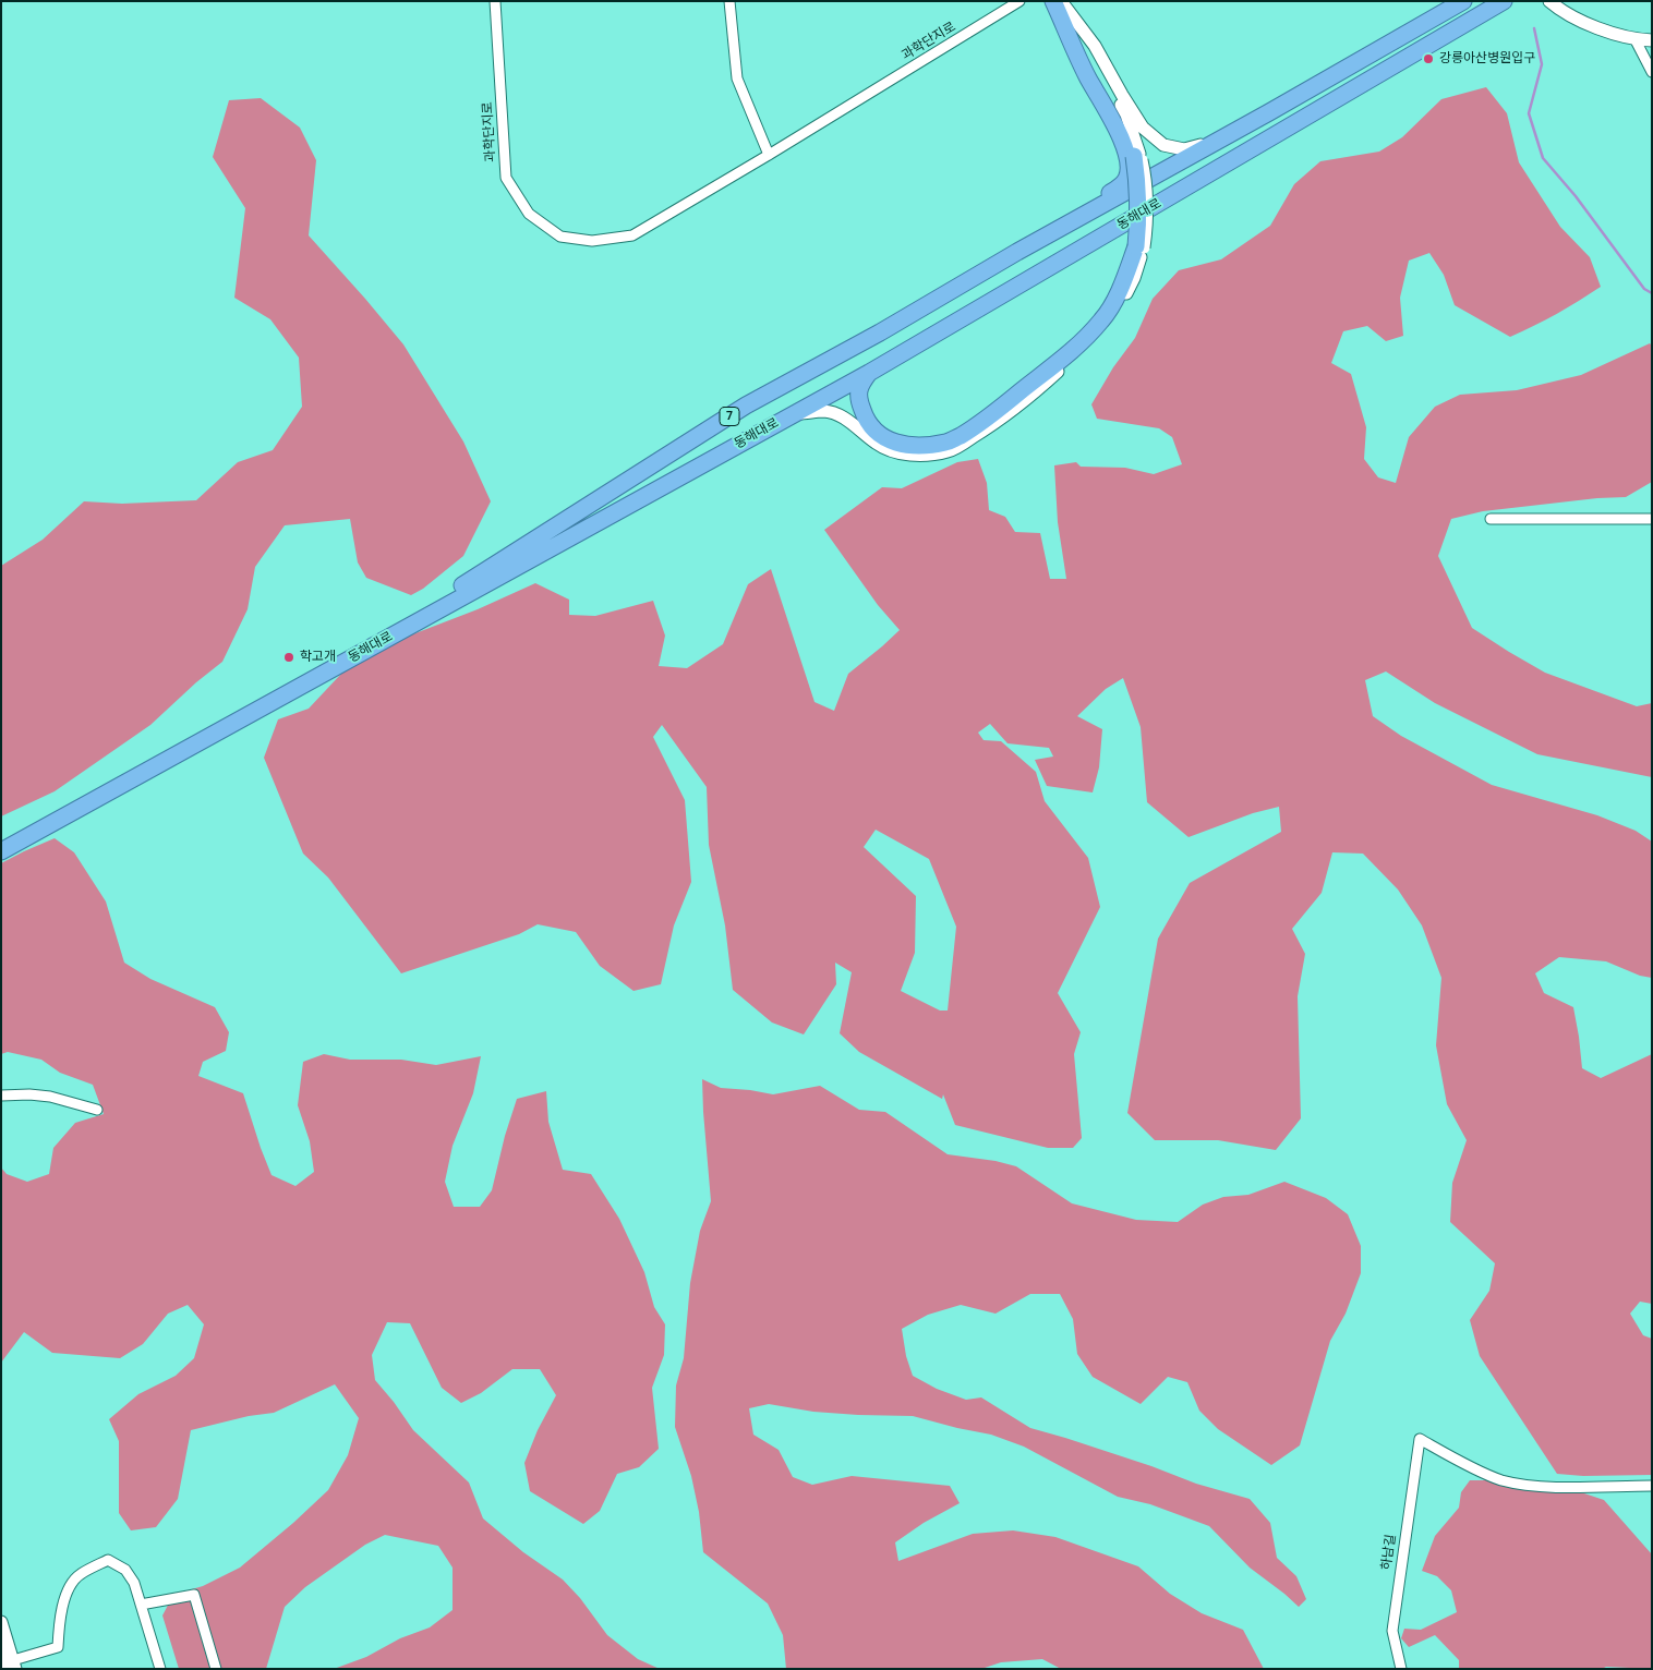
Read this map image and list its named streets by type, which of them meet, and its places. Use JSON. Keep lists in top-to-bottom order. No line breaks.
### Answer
{"streets":{"highway":["동해대로","7"],"street":["과학단지로","하남길"]},"places":["강릉아산병원입구","학고개"]}
